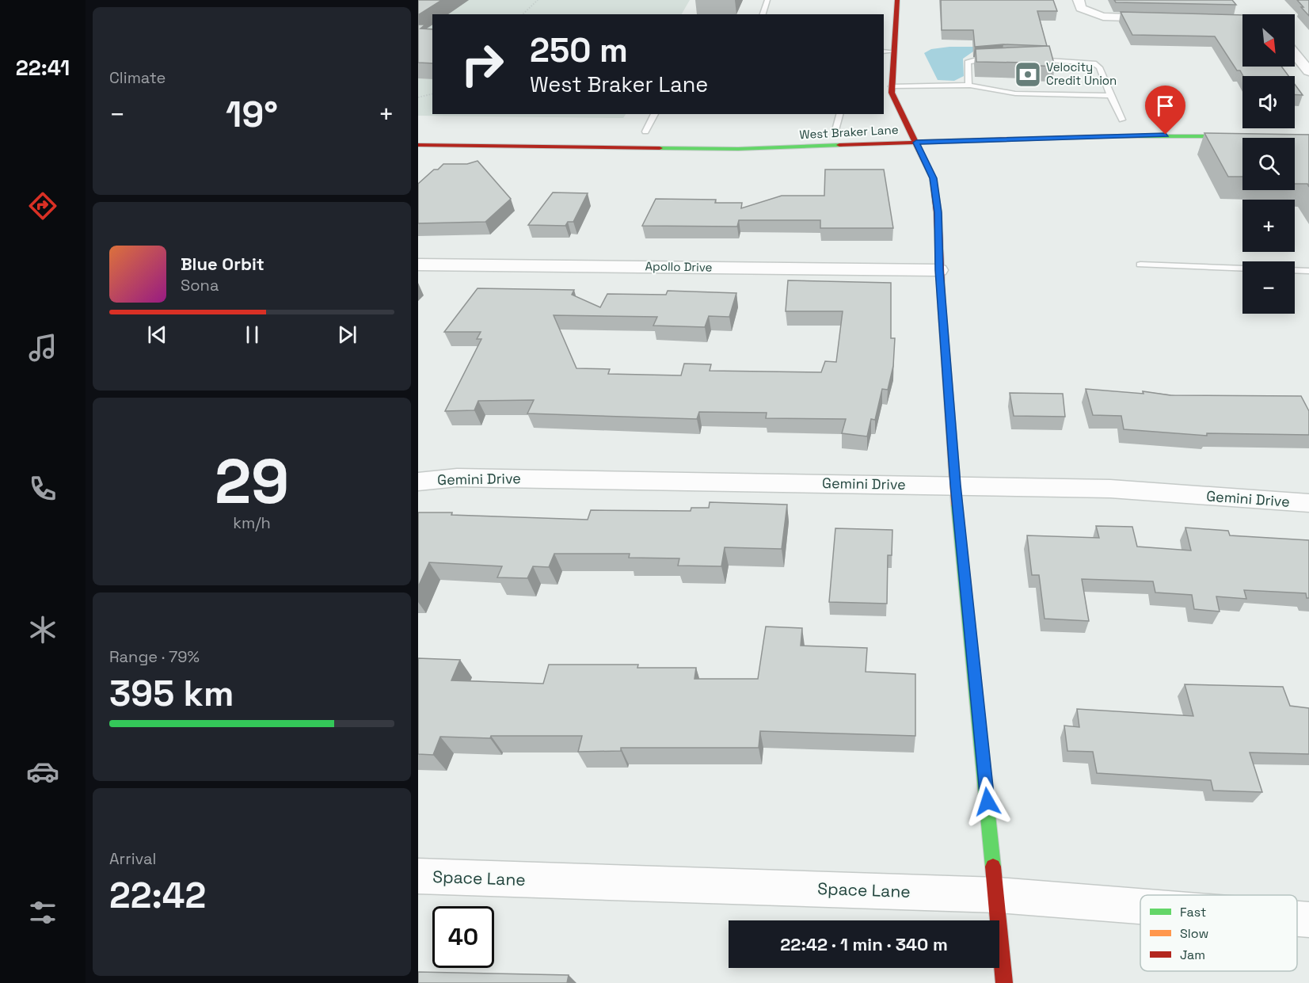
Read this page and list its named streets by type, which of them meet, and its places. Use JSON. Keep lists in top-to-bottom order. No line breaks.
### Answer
{"streets":{"street":["West Braker Lane","Apollo Drive","Gemini Drive","Space Lane"]},"places":{"bank":["Velocity Credit Union"]},"legend":["Fast","Slow","Jam"],"north":"bottom right","page":{"tabs":"22:41","tile":["Climate",["29","km/h"],["Range · 79%","395 km"],["Arrival","22:42"]],"map_buttons":["+","−"],"turn":["250 m","West Braker Lane"],"heat":["−","19°","+"],"song":["Blue Orbit","Sona"],"limit":"40","trip":"22:42 · 1 min · 340 m"}}
